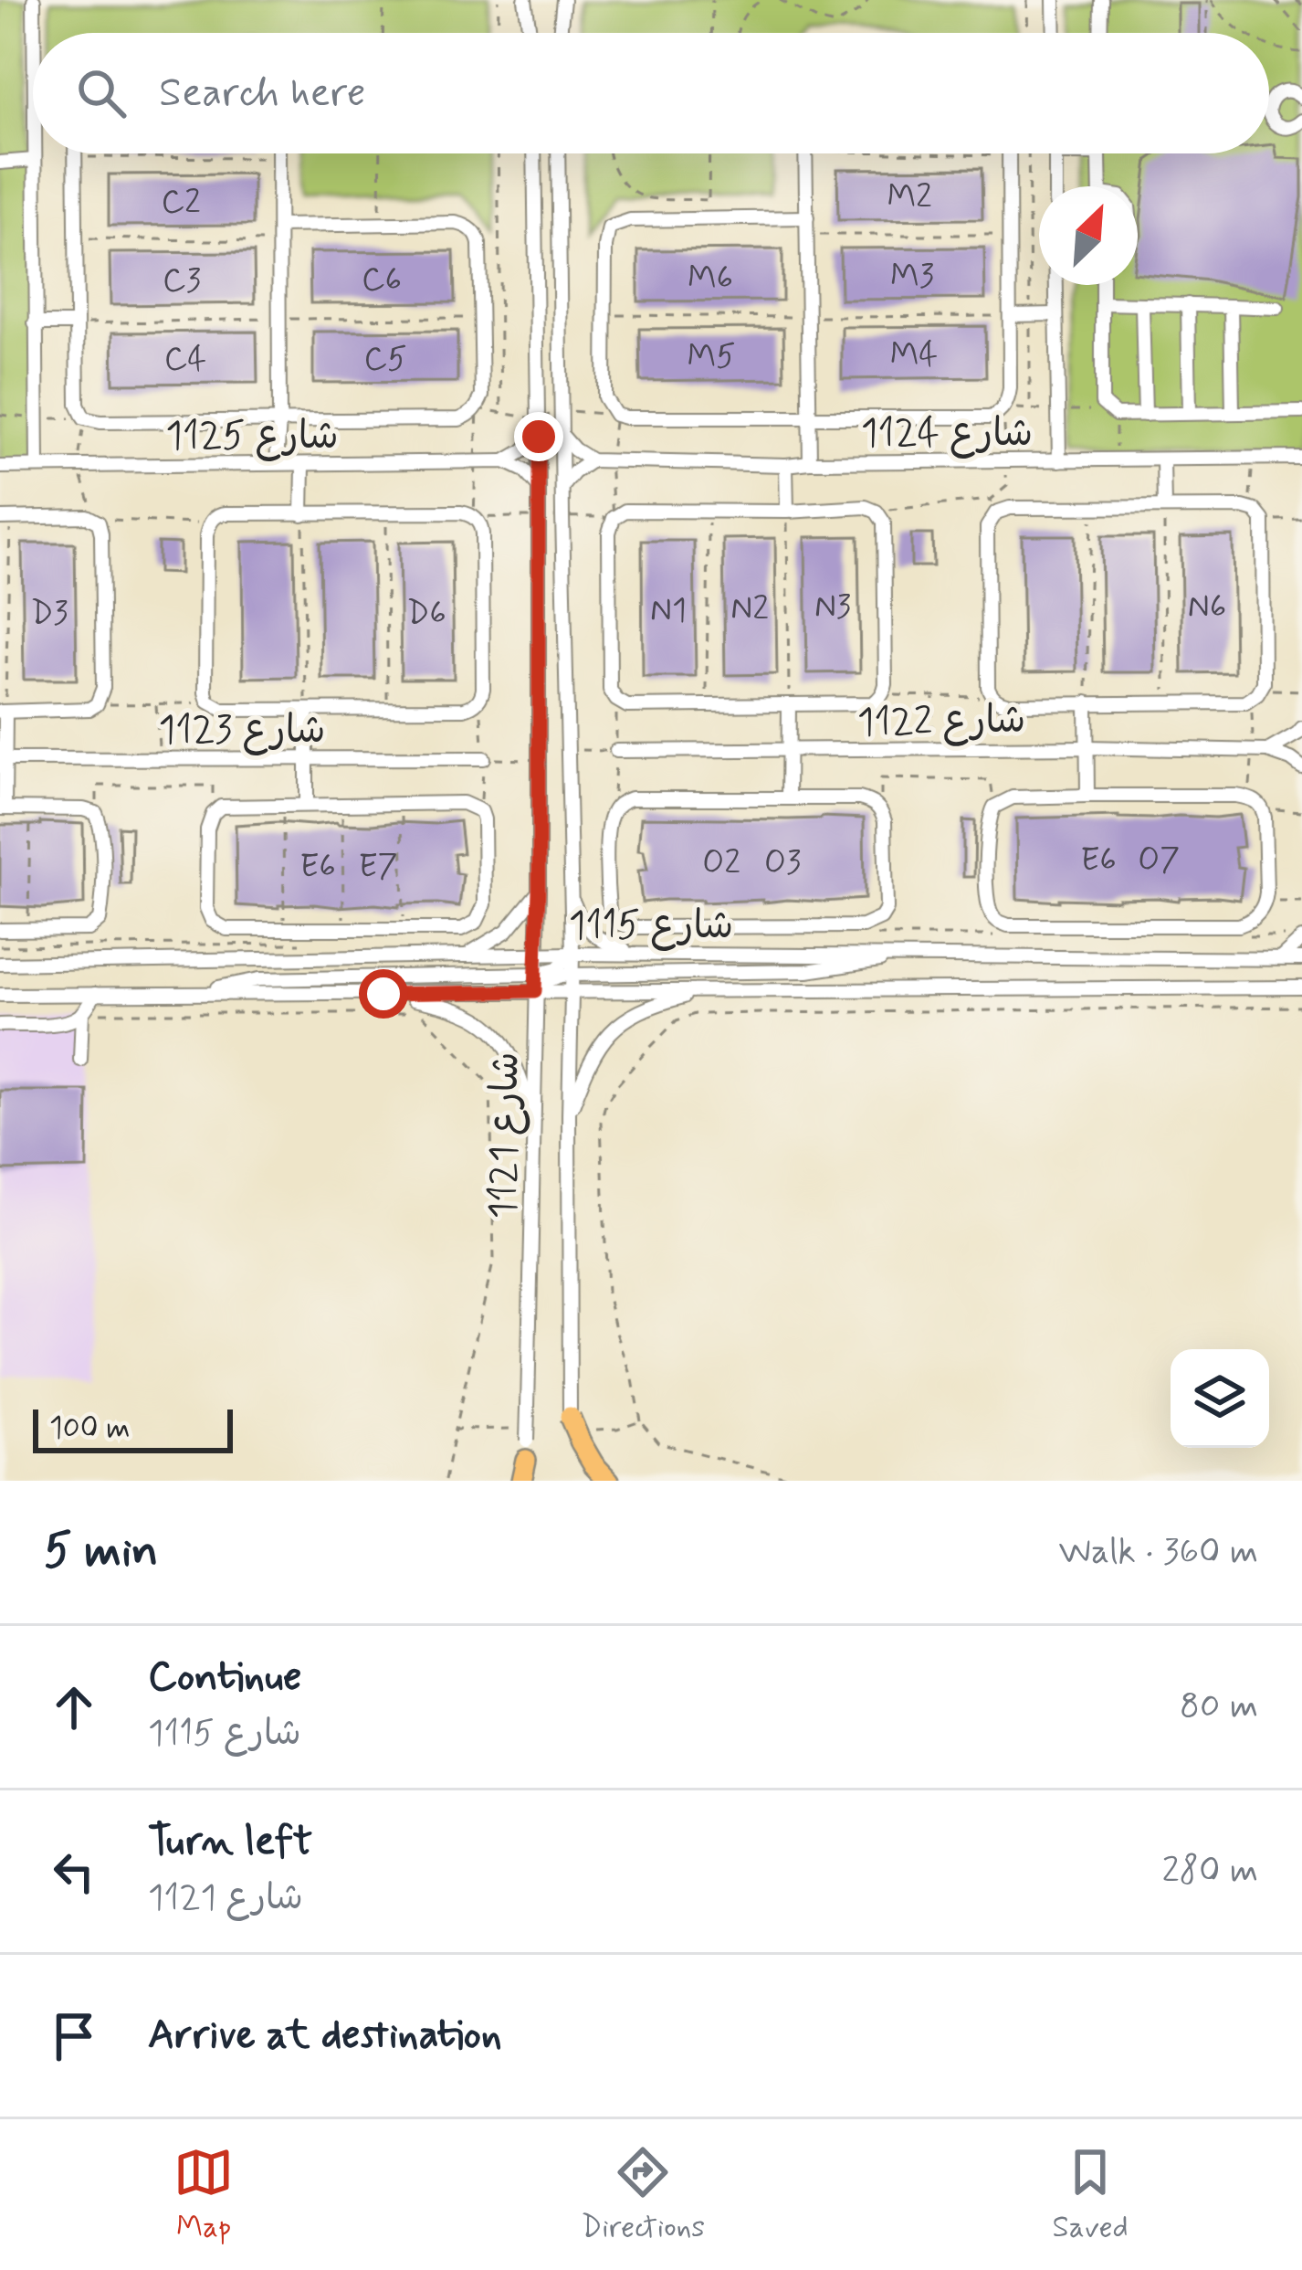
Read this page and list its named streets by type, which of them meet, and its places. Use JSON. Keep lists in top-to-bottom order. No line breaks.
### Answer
{"streets":{"street":["شارع 1124","شارع 1125","شارع 1122","شارع 1123","شارع 1115","شارع 1121"]},"crossings":[["شارع 1115","شارع 1121"]],"house_numbers":["M2","C2","M3","M6","C6","C3","M4","M5","C4","C5","N3","N6","N2","N1","D3","D6","E6","O7","O2","O3","E6","E7"],"scale_bar":"100 m","north":"top right","page":{"search":"Search here","scale":"100 m","heading":["5 min","Walk · 360 m"],"list":[["Continue","شارع 1115","80 m"],["Turn left","شارع 1121","280 m"],"Arrive at destination"],"nav":["Map","Directions","Saved"]}}
